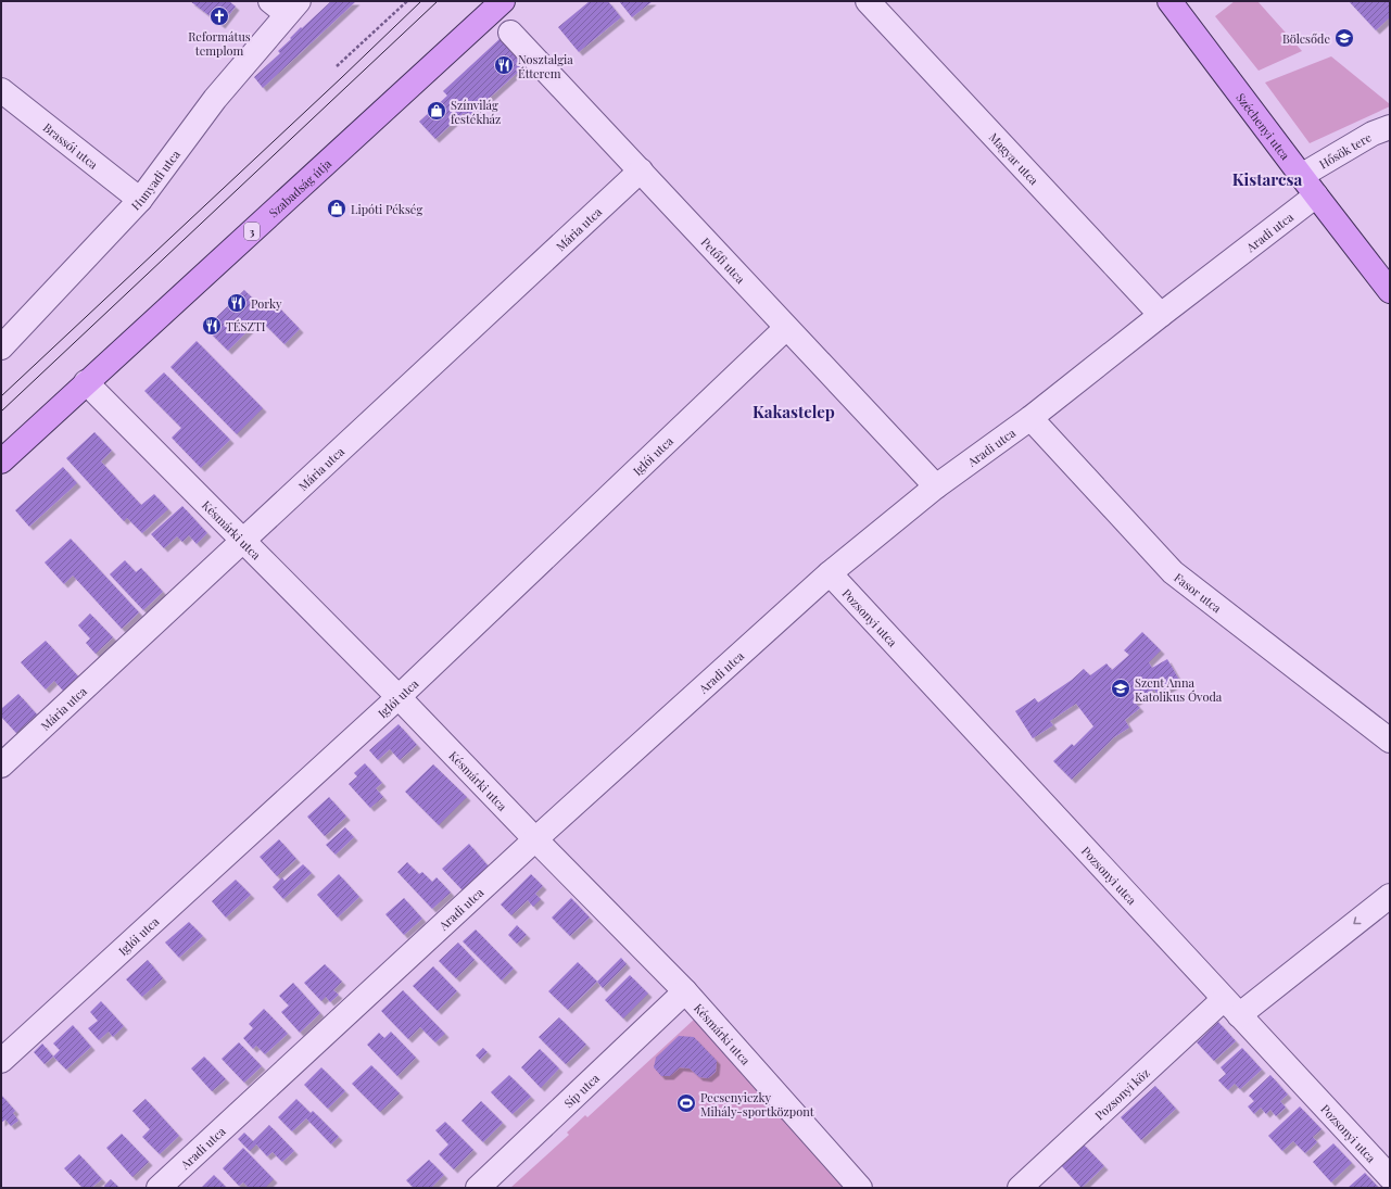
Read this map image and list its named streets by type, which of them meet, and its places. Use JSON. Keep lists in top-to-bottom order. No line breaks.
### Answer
{"streets":{"main road":["Széchenyi utca","Szabadság útja","3"],"street":["Brassói utca","Hősök tere","Magyar utca","Hunyadi utca","Mária utca","Aradi utca","Petőfi utca","Iglói utca","Késmárki utca","Fasor utca","Pozsonyi utca","Síp utca","Pozsonyi köz"]},"crossings":[["Széchenyi utca","Hősök tere"],["Széchenyi utca","Aradi utca"],["Brassói utca","Hunyadi utca"],["Magyar utca","Aradi utca"],["Szabadság útja","Késmárki utca"],["Mária utca","Petőfi utca"],["Mária utca","Késmárki utca"],["Aradi utca","Petőfi utca"],["Aradi utca","Késmárki utca"],["Aradi utca","Fasor utca"],["Aradi utca","Pozsonyi utca"],["Petőfi utca","Iglói utca"],["Iglói utca","Késmárki utca"],["Késmárki utca","Síp utca"],["Pozsonyi utca","Pozsonyi köz"]],"one_way":["Pozsonyi köz"],"districts":["Kistarcsa","Kakastelep"],"places":{"church":["Református templom"],"school or university":["Bölcsőde","Szent Anna Katolikus Óvoda"],"restaurant":["Nosztalgia Étterem","Porky","TÉSZTI"],"shop":["Színvilág festékház","Lipóti Pékség"],"sports":["Pecsenyiczky Mihály-sportközpont"]}}
